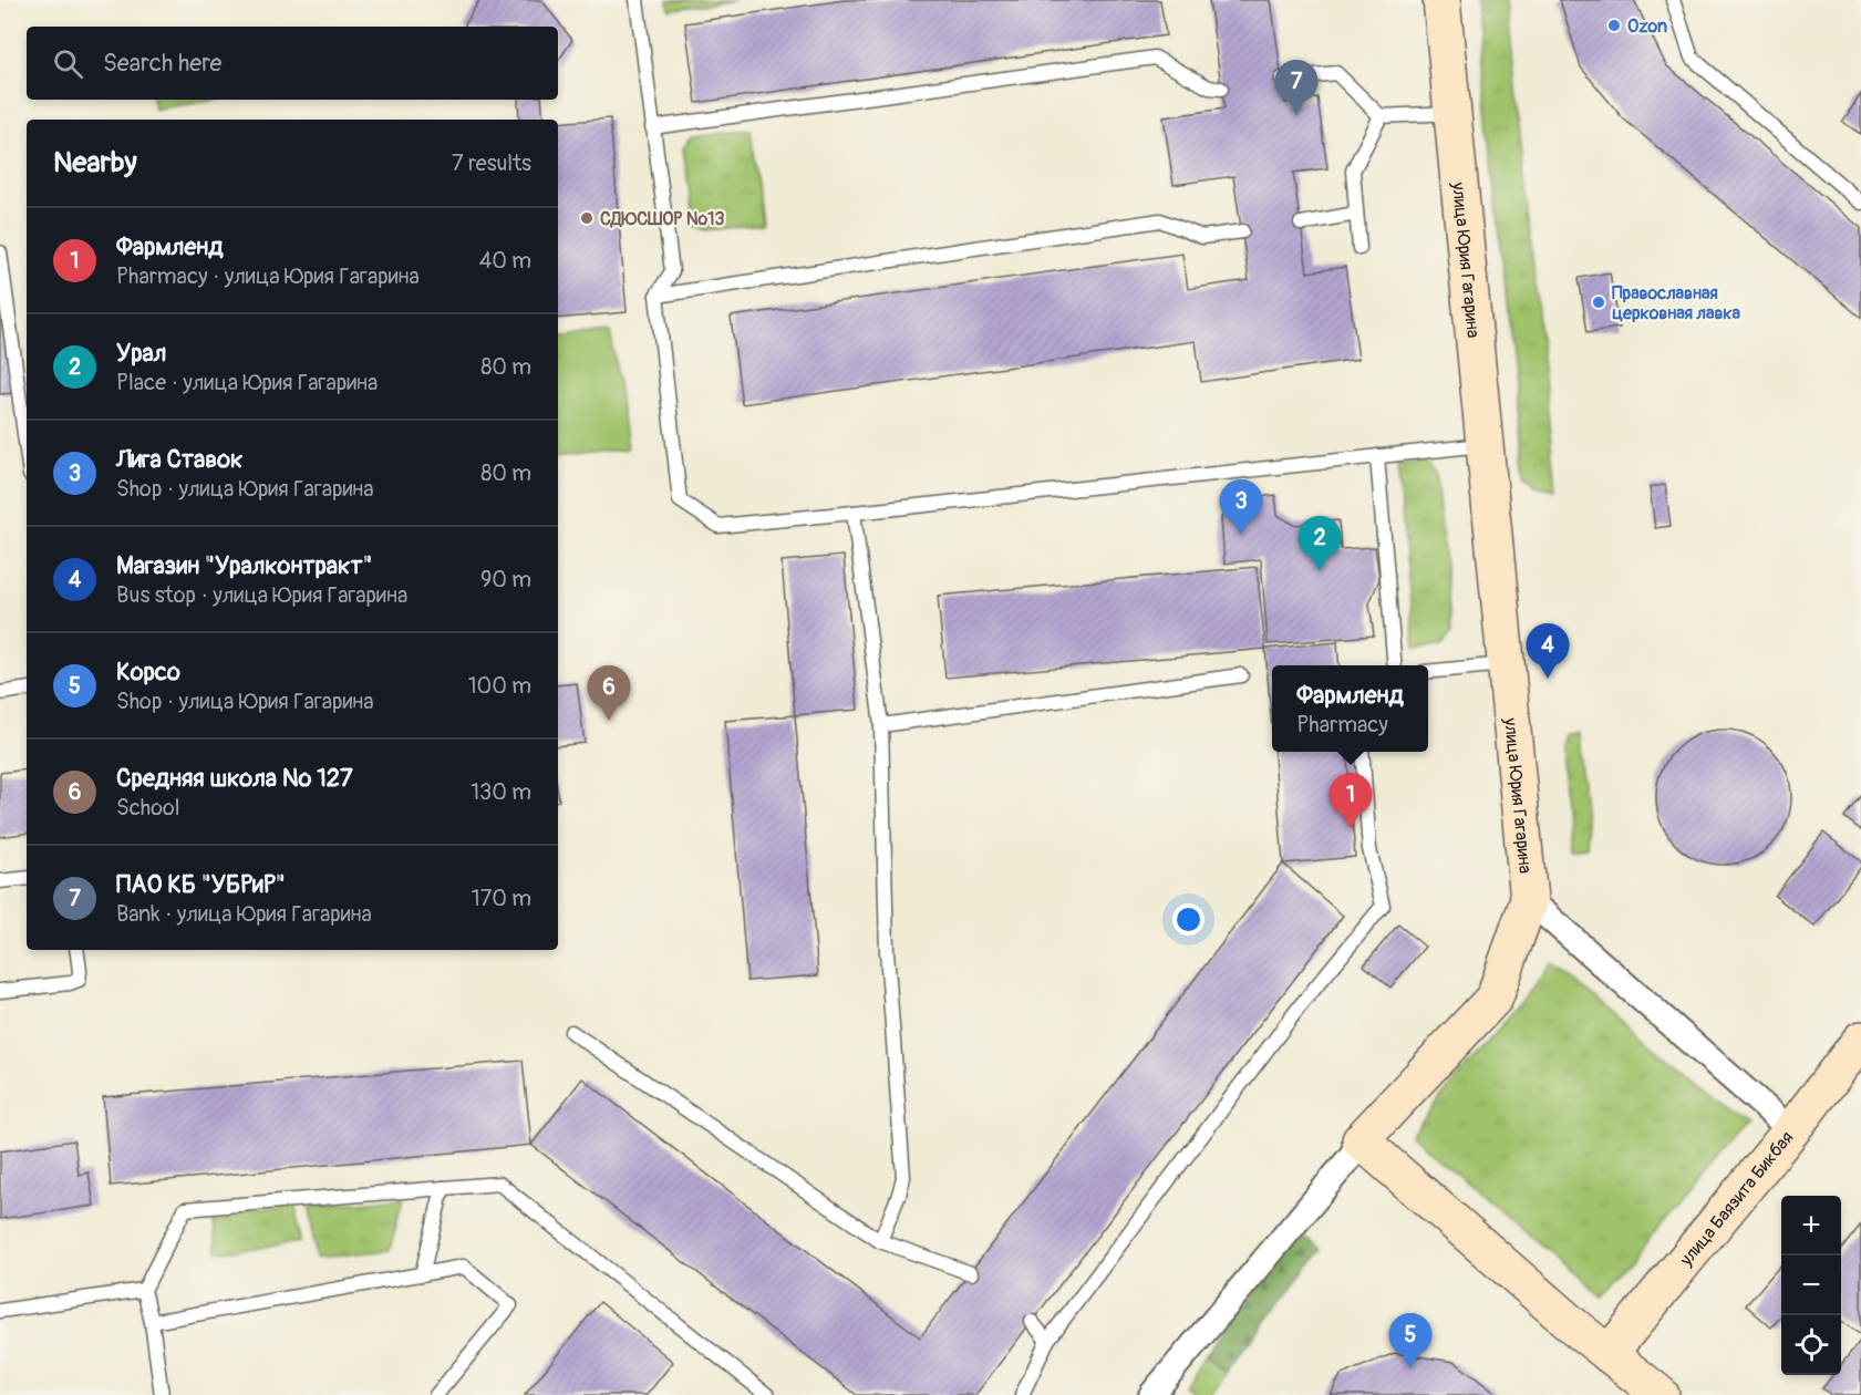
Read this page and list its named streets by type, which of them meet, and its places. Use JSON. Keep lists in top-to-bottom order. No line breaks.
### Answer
{"streets":{"main road":["улица Юрия Гагарина","улица Баязита Бикбая"]},"places":["Ozon","СДЮСШОР №13","Православная церковная лавка"],"page":{"search":"Search here","pins":["7","3","2","4","6","1","5"],"heading":["Nearby","7 results"],"list":[{"mark":"1","name":"Фармленд","note":"Pharmacy · улица Юрия Гагарина","value":"40 m"},{"mark":"2","name":"Урал","note":"Place · улица Юрия Гагарина","value":"80 m"},{"mark":"3","name":"Лига Ставок","note":"Shop · улица Юрия Гагарина","value":"80 m"},{"mark":"4","name":"Магазин \"Уралконтракт\"","note":"Bus stop · улица Юрия Гагарина","value":"90 m"},{"mark":"5","name":"Корсо","note":"Shop · улица Юрия Гагарина","value":"100 m"},{"mark":"6","name":"Средняя школа № 127","note":"School","value":"130 m"},{"mark":"7","name":"ПАО КБ \"УБРиР\"","note":"Bank · улица Юрия Гагарина","value":"170 m"}],"popup":["Фармленд","Pharmacy"],"map_buttons":["+","−"]}}
